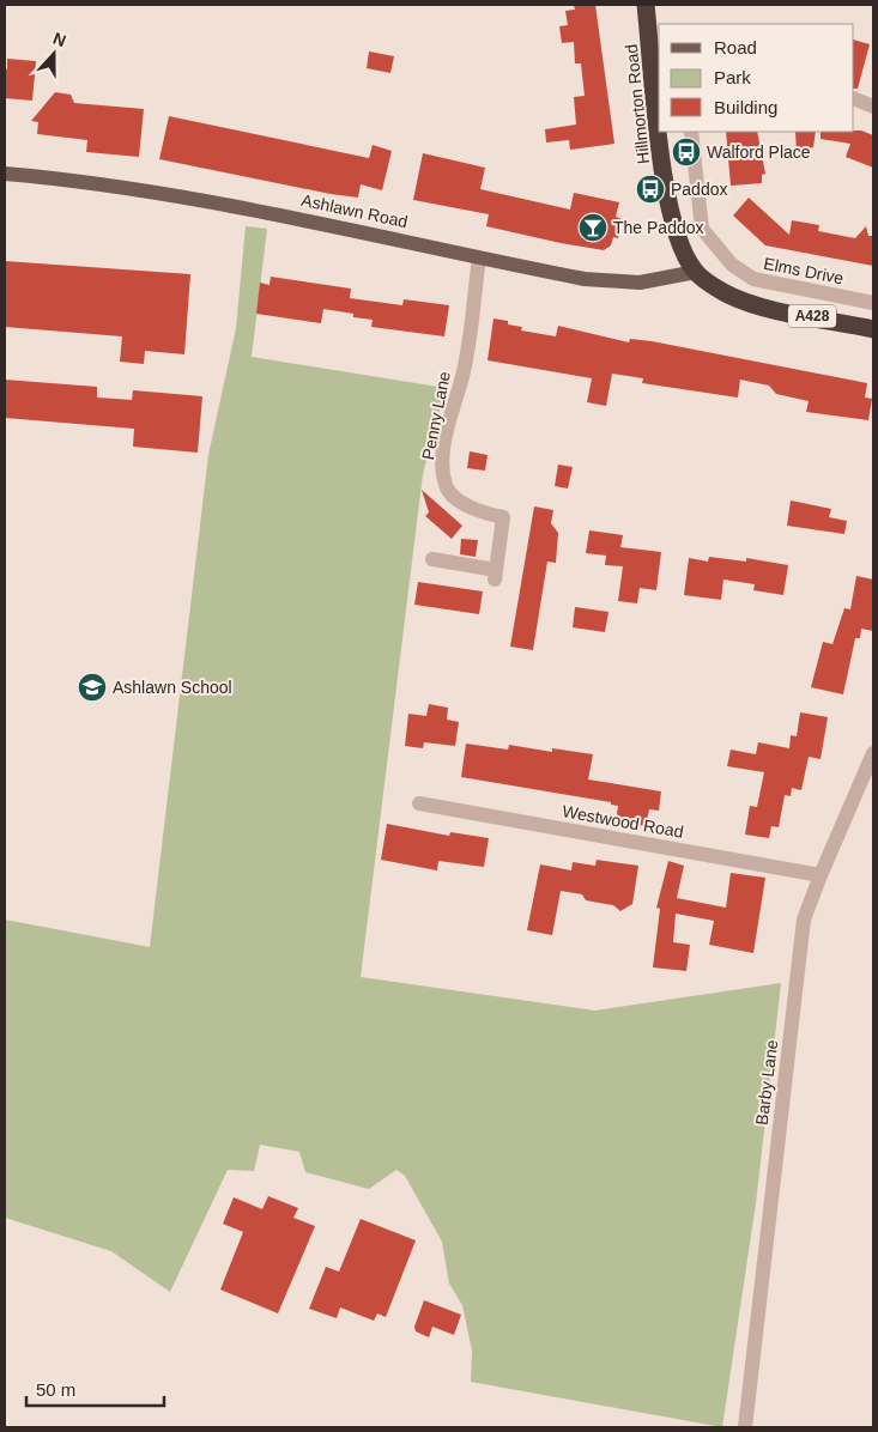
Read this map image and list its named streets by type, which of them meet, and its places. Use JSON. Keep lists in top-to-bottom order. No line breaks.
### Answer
{"streets":{"highway":["Hillmorton Road","A428"],"main road":["Ashlawn Road"],"street":["Elms Drive","Penny Lane","Westwood Road","Barby Lane"]},"crossings":[["Hillmorton Road","Ashlawn Road"],["Ashlawn Road","Penny Lane"],["Westwood Road","Barby Lane"]],"places":{"bus stop":["Walford Place","Paddox"],"bar":["The Paddox"],"school or university":["Ashlawn School"]},"legend":["Road","Park","Building"],"scale_bar":"50 m","north":"top"}
